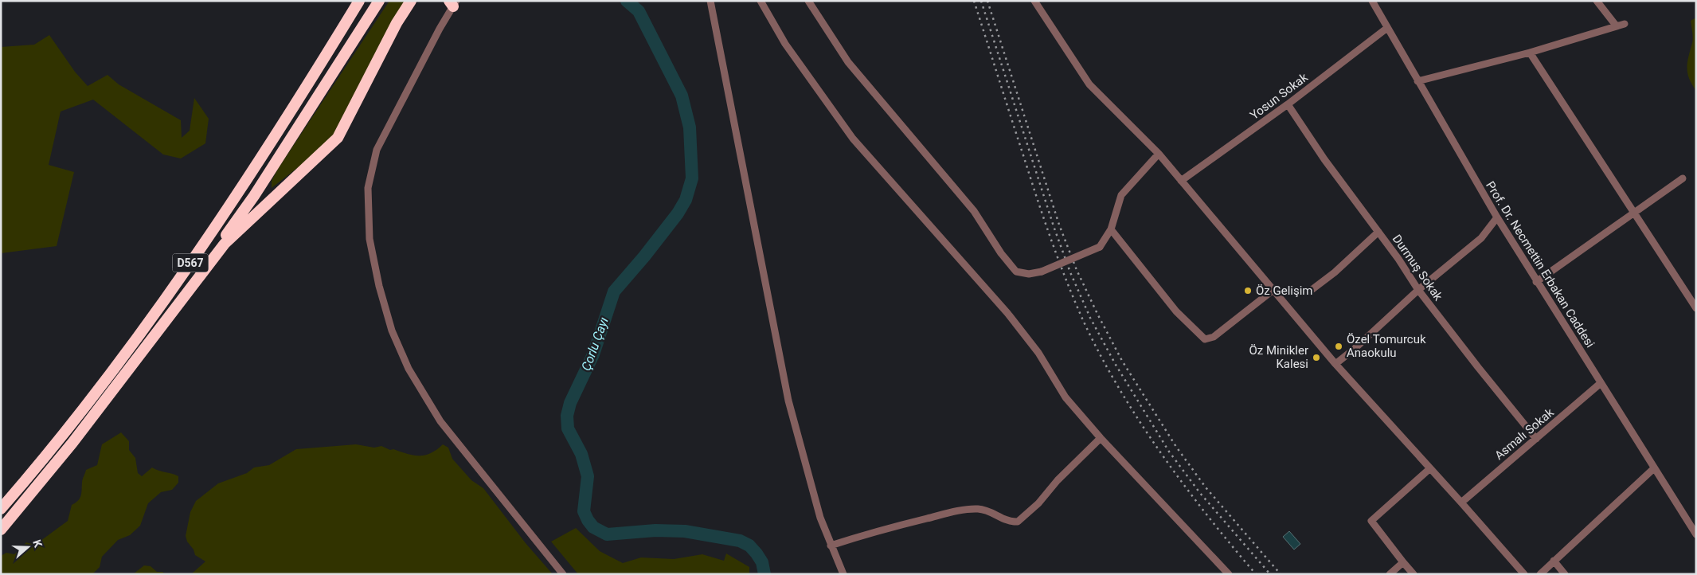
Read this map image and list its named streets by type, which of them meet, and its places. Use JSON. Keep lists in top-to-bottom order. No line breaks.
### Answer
{"streets":{"highway":["D567"],"street":["Yosun Sokak","Prof. Dr. Necmettin Erbakan Caddesi","Durmuş Sokak","Asmalı Sokak"]},"crossings":[["Yosun Sokak","Prof. Dr. Necmettin Erbakan Caddesi"],["Yosun Sokak","Durmuş Sokak"],["Prof. Dr. Necmettin Erbakan Caddesi","Asmalı Sokak"],["Durmuş Sokak","Asmalı Sokak"]],"water":["Çorlu Çayı"],"places":["Öz Gelişim","Özel Tomurcuk Anaokulu","Öz Minikler Kalesi"],"north":"right"}
